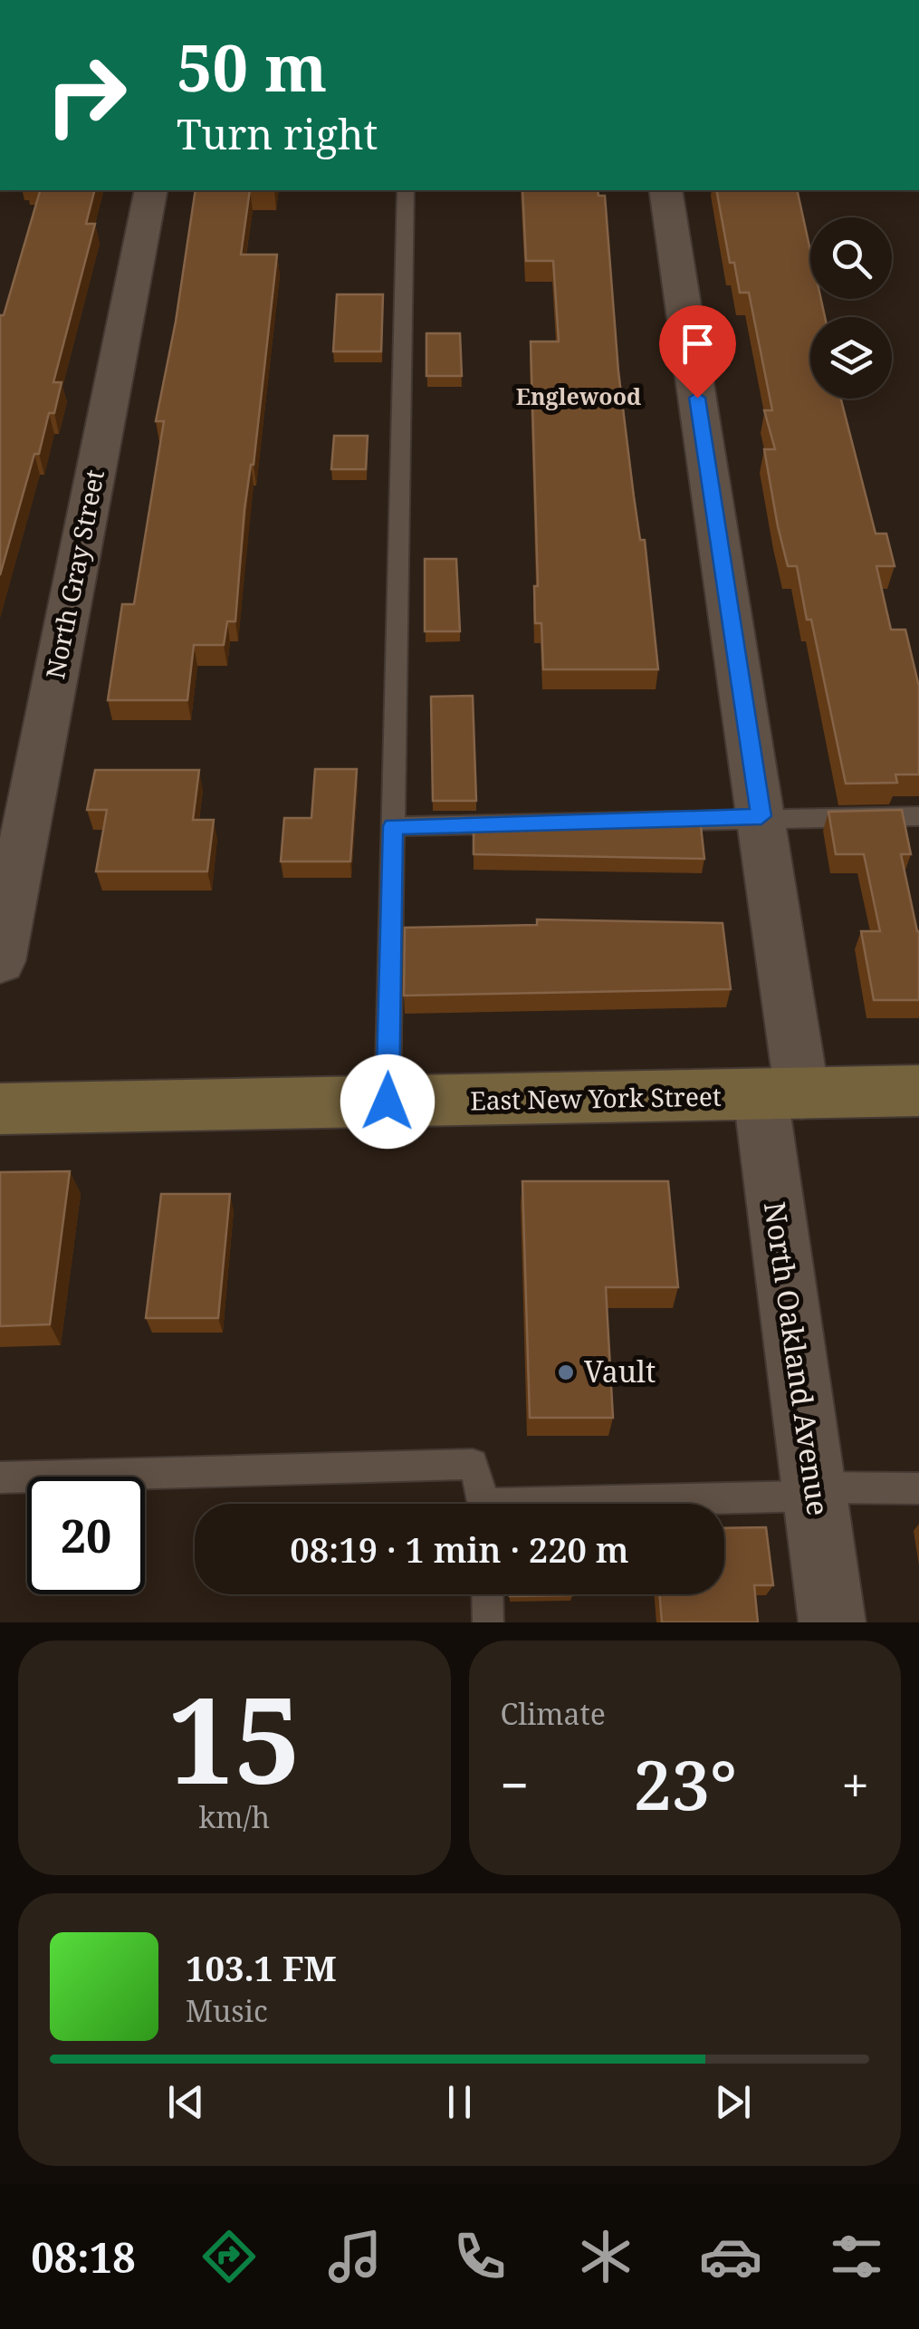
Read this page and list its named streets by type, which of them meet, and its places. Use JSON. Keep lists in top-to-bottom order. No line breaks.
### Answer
{"streets":{"main road":["East New York Street"],"street":["North Gray Street","North Oakland Avenue"]},"crossings":[["East New York Street","North Oakland Avenue"]],"districts":["Englewood"],"places":["Vault"],"page":{"turn":["50 m","Turn right"],"limit":"20","trip":"08:19 · 1 min · 220 m","tile":[["15","km/h"],"Climate"],"heat":["−","23°","+"],"song":["103.1 FM","Music"],"tabs":"08:18"}}
